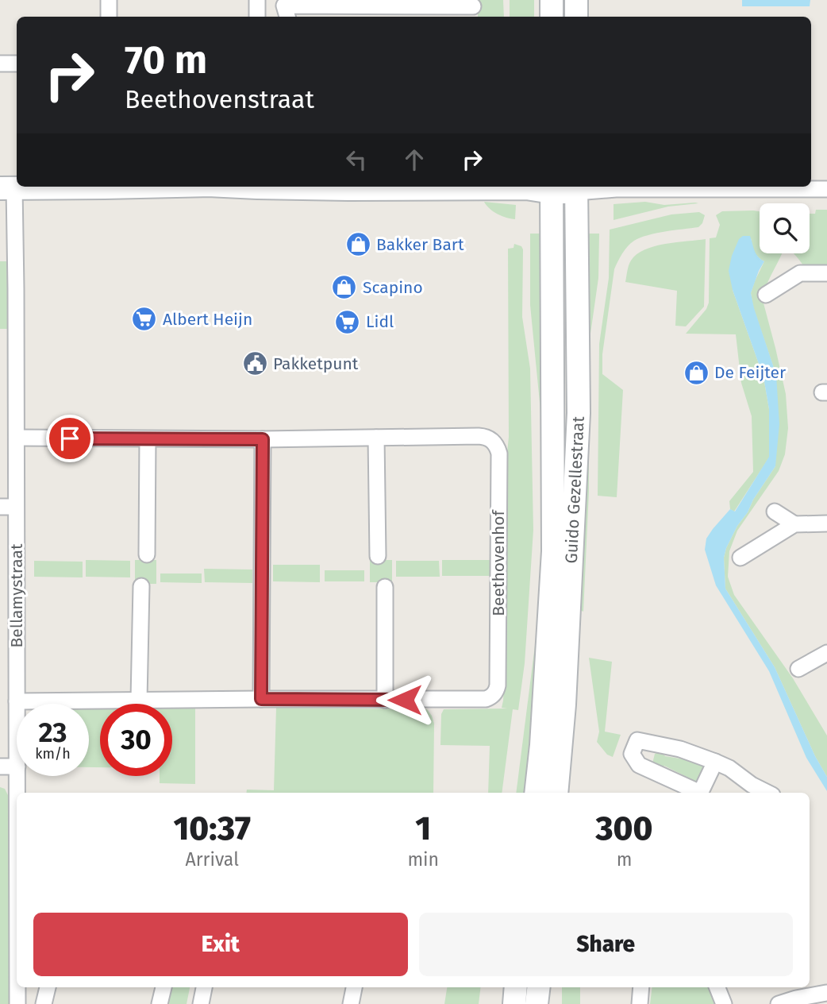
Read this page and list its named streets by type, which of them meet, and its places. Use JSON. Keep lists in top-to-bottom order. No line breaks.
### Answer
{"streets":{"main road":["Guido Gezellestraat"],"street":["Beethovenhof","Bellamystraat"]},"crossings":[["Beethovenhof","Bellamystraat"]],"places":{"shop":["Bakker Bart","Scapino","De Feijter"],"supermarket":["Albert Heijn","Lidl"],"public building":["Pakketpunt"]},"page":{"turn":["70 m","Beethovenstraat"],"speed":"23 km/h","limit":"30","eta":["10:37","Arrival","1","min","300","m"],"buttons":["Exit","Share"]}}
